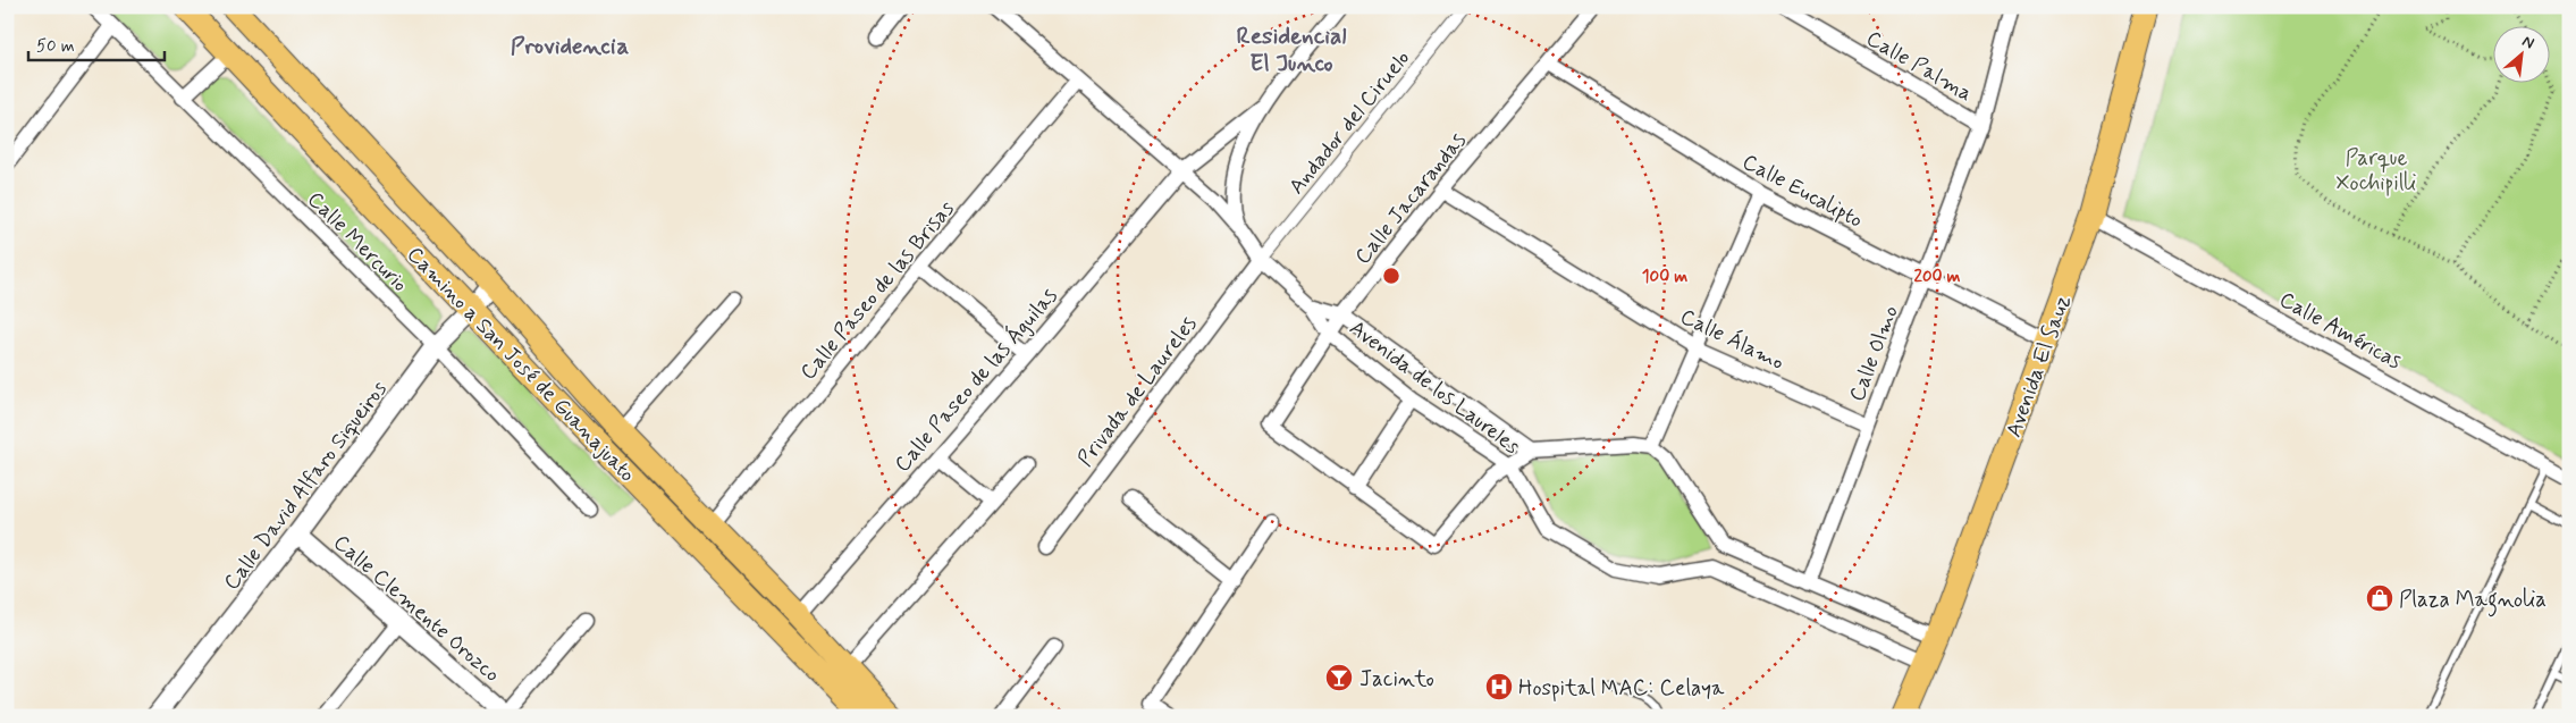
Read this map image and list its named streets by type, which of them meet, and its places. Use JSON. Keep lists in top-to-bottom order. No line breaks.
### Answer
{"streets":{"main road":["Camino a San José de Guanajuato","Avenida El Sauz"],"street":["Calle Palma","Andador del Ciruelo","Calle Eucalipto","Calle Jacarandas","Calle Mercurio","Calle Paseo de las Brisas","Calle Américas","Calle Álamo","Calle Olmo","Calle Paseo de las Águilas","Avenida de los Laureles","Privada de Laureles","Calle David Alfaro Siqueiros","Calle Clemente Orozco"]},"crossings":[["Calle Palma","Calle Olmo"],["Andador del Ciruelo","Avenida de los Laureles"],["Andador del Ciruelo","Privada de Laureles"],["Calle Eucalipto","Calle Jacarandas"],["Calle Eucalipto","Calle Olmo"],["Calle Eucalipto","Avenida El Sauz"],["Calle Jacarandas","Calle Álamo"],["Calle Jacarandas","Avenida de los Laureles"],["Calle Mercurio","Calle David Alfaro Siqueiros"],["Calle Paseo de las Brisas","Camino a San José de Guanajuato"],["Calle Paseo de las Brisas","Avenida de los Laureles"],["Calle Américas","Avenida El Sauz"],["Calle Álamo","Calle Olmo"],["Camino a San José de Guanajuato","Calle Paseo de las Águilas"],["Camino a San José de Guanajuato","Calle David Alfaro Siqueiros"],["Avenida El Sauz","Avenida de los Laureles"],["Calle Paseo de las Águilas","Avenida de los Laureles"],["Avenida de los Laureles","Privada de Laureles"],["Calle David Alfaro Siqueiros","Calle Clemente Orozco"]],"districts":["Residencial El Junco","Providencia"],"parks":["Parque Xochipilli"],"places":{"shop":["Plaza Magnolia"],"bar":["Jacinto"],"hospital":["Hospital MAC: Celaya"]},"scale_bar":"50 m","north":"top right","rings":["100 m","200 m"]}
